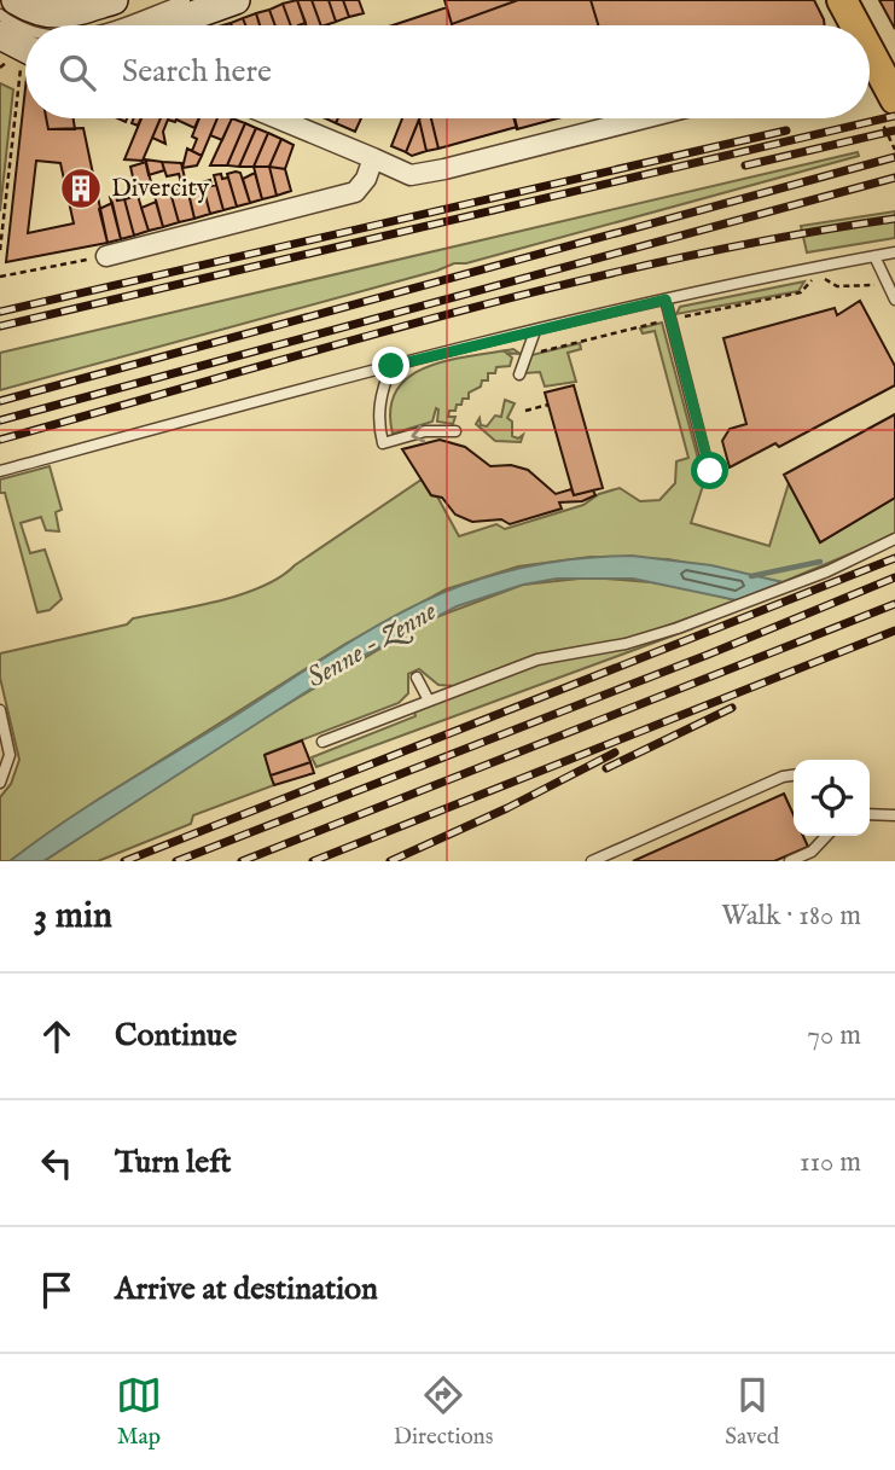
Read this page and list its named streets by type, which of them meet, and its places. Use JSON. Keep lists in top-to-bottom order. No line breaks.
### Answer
{"water":["Senne - Zenne"],"places":{"building":["Divercity"]},"page":{"search":"Search here","heading":["3 min","Walk · 180 m"],"list":[["Continue","70 m"],["Turn left","110 m"],"Arrive at destination"],"nav":["Map","Directions","Saved"]}}
